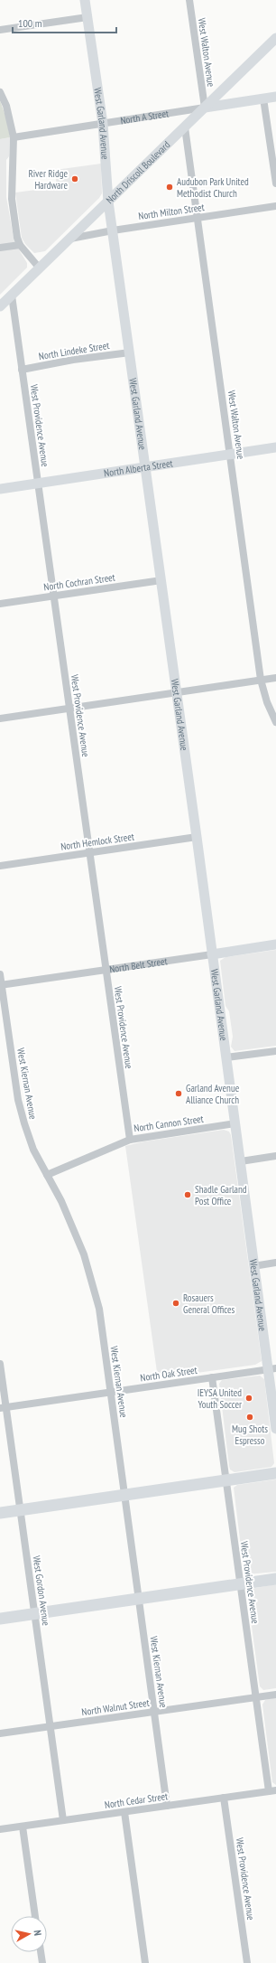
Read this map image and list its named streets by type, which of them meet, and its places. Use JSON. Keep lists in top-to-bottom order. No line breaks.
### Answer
{"streets":{"street":["West Walton Avenue","North A Street","West Garland Avenue","North Driscoll Boulevard","North Milton Street","North Lindeke Street","West Providence Avenue","North Alberta Street","North Cochran Street","North Hemlock Street","North Belt Street","West Kiernan Avenue","North Cannon Street","North Oak Street","West Gordon Avenue","North Walnut Street","North Cedar Street"]},"crossings":[["West Walton Avenue","North A Street"],["West Walton Avenue","North Driscoll Boulevard"],["West Walton Avenue","North Milton Street"],["West Walton Avenue","North Alberta Street"],["North A Street","West Garland Avenue"],["North A Street","North Driscoll Boulevard"],["West Garland Avenue","North Driscoll Boulevard"],["West Garland Avenue","North Milton Street"],["West Garland Avenue","North Lindeke Street"],["West Garland Avenue","North Alberta Street"],["West Garland Avenue","North Cochran Street"],["West Garland Avenue","North Hemlock Street"],["West Garland Avenue","North Belt Street"],["West Garland Avenue","North Cannon Street"],["West Garland Avenue","North Oak Street"],["North Driscoll Boulevard","North Milton Street"],["North Driscoll Boulevard","West Providence Avenue"],["North Lindeke Street","West Providence Avenue"],["West Providence Avenue","North Alberta Street"],["West Providence Avenue","North Cochran Street"],["West Providence Avenue","North Hemlock Street"],["West Providence Avenue","North Belt Street"],["West Providence Avenue","North Cannon Street"],["West Providence Avenue","North Oak Street"],["West Providence Avenue","North Walnut Street"],["West Providence Avenue","North Cedar Street"],["North Belt Street","West Kiernan Avenue"],["West Kiernan Avenue","North Cannon Street"],["West Kiernan Avenue","North Oak Street"],["West Kiernan Avenue","North Walnut Street"],["West Kiernan Avenue","North Cedar Street"],["North Oak Street","West Gordon Avenue"],["West Gordon Avenue","North Walnut Street"],["West Gordon Avenue","North Cedar Street"]],"places":["River Ridge Hardware","Audubon Park United Methodist Church","Garland Avenue Alliance Church","Shadle Garland Post Office","Rosauers General Offices","IEYSA United Youth Soccer","Mug Shots Espresso"],"scale_bar":"100 m","north":"right"}
